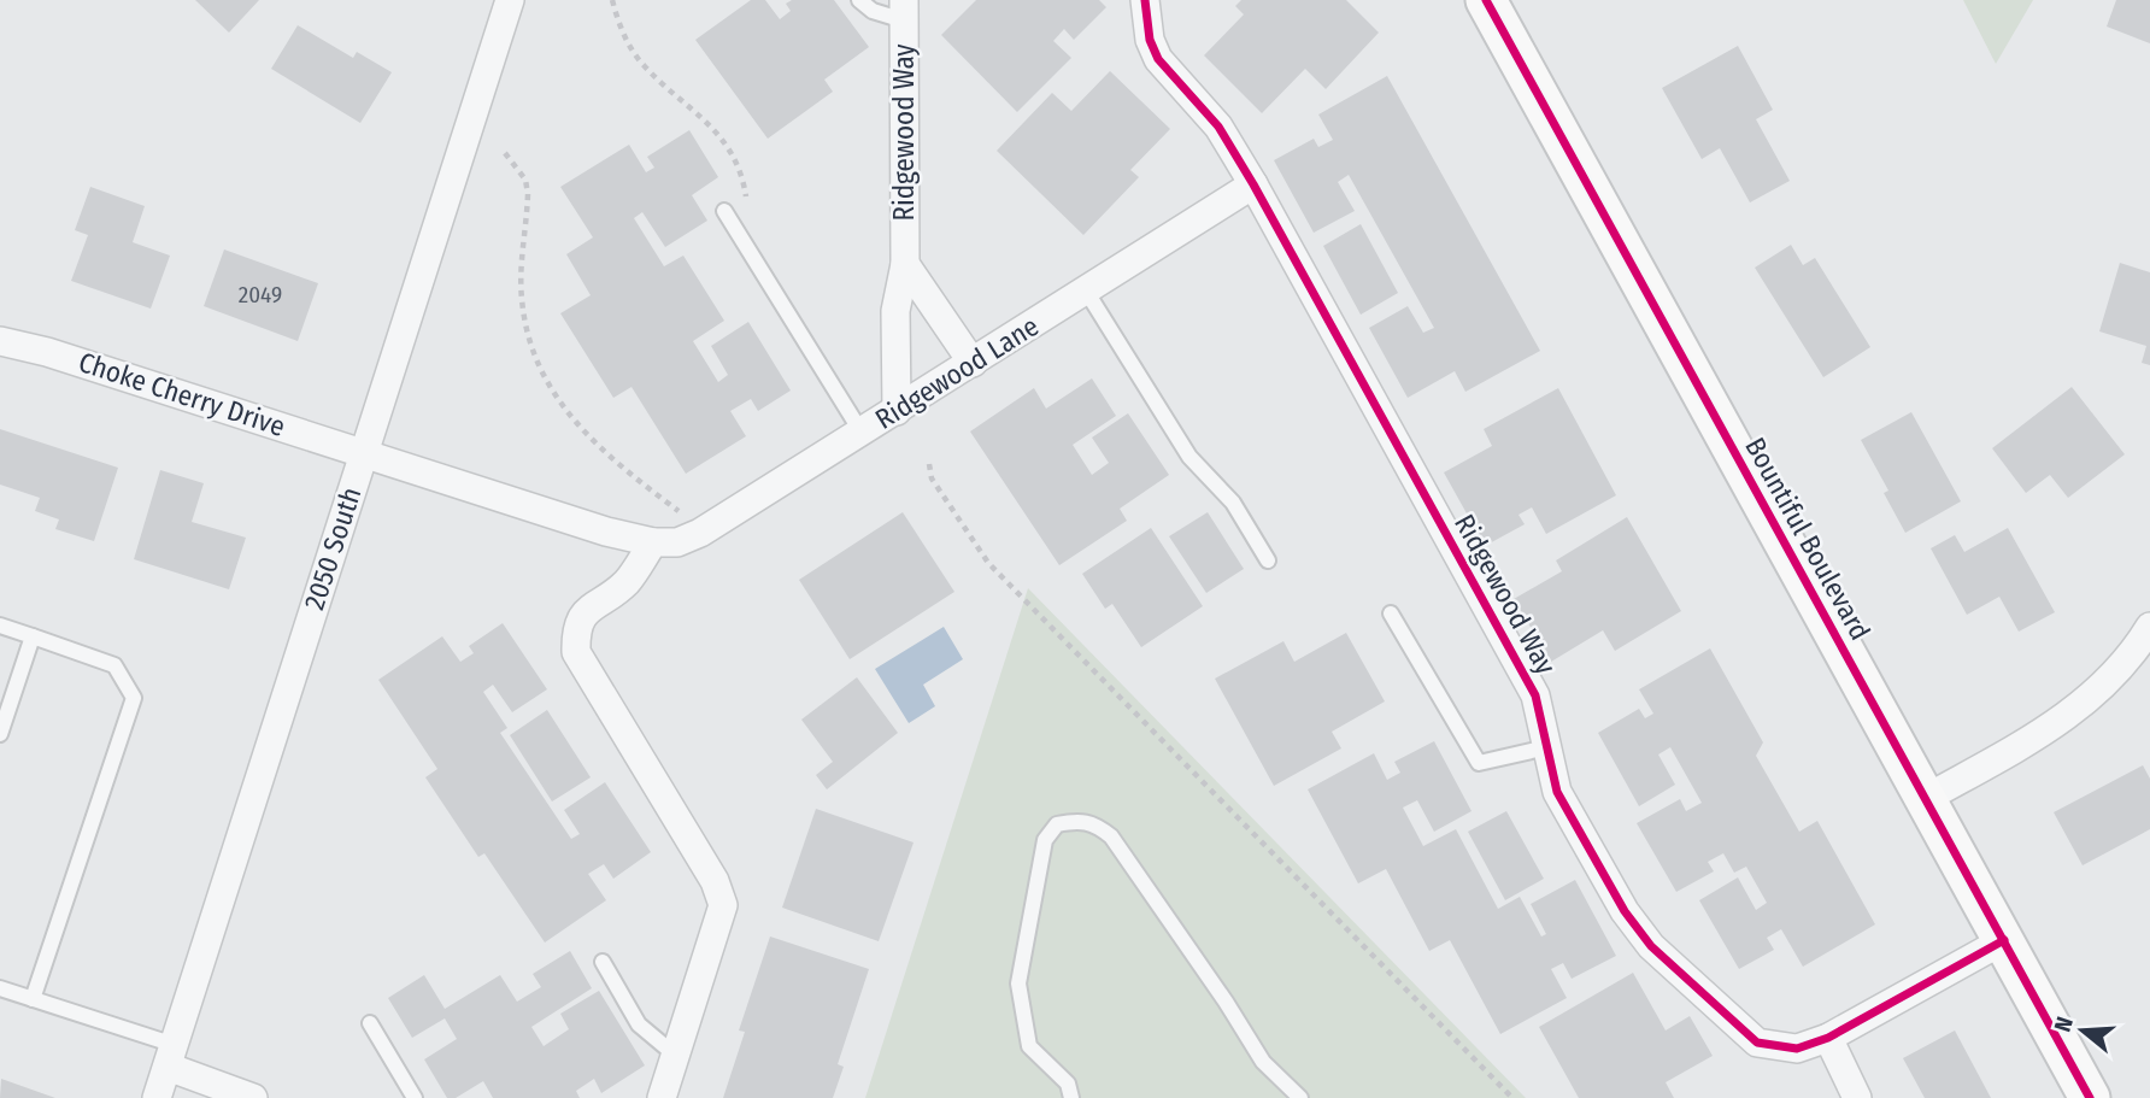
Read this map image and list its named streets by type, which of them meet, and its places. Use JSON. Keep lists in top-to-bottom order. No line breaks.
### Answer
{"streets":{"main road":["Bountiful Boulevard"],"street":["Ridgewood Way","Ridgewood Lane","Choke Cherry Drive","2050 South"]},"crossings":[["Ridgewood Way","Ridgewood Lane"],["Ridgewood Way","Bountiful Boulevard"],["Ridgewood Lane","Choke Cherry Drive"],["Ridgewood Lane","2050 South"],["Choke Cherry Drive","2050 South"]],"house_numbers":["2049"],"north":"left"}
